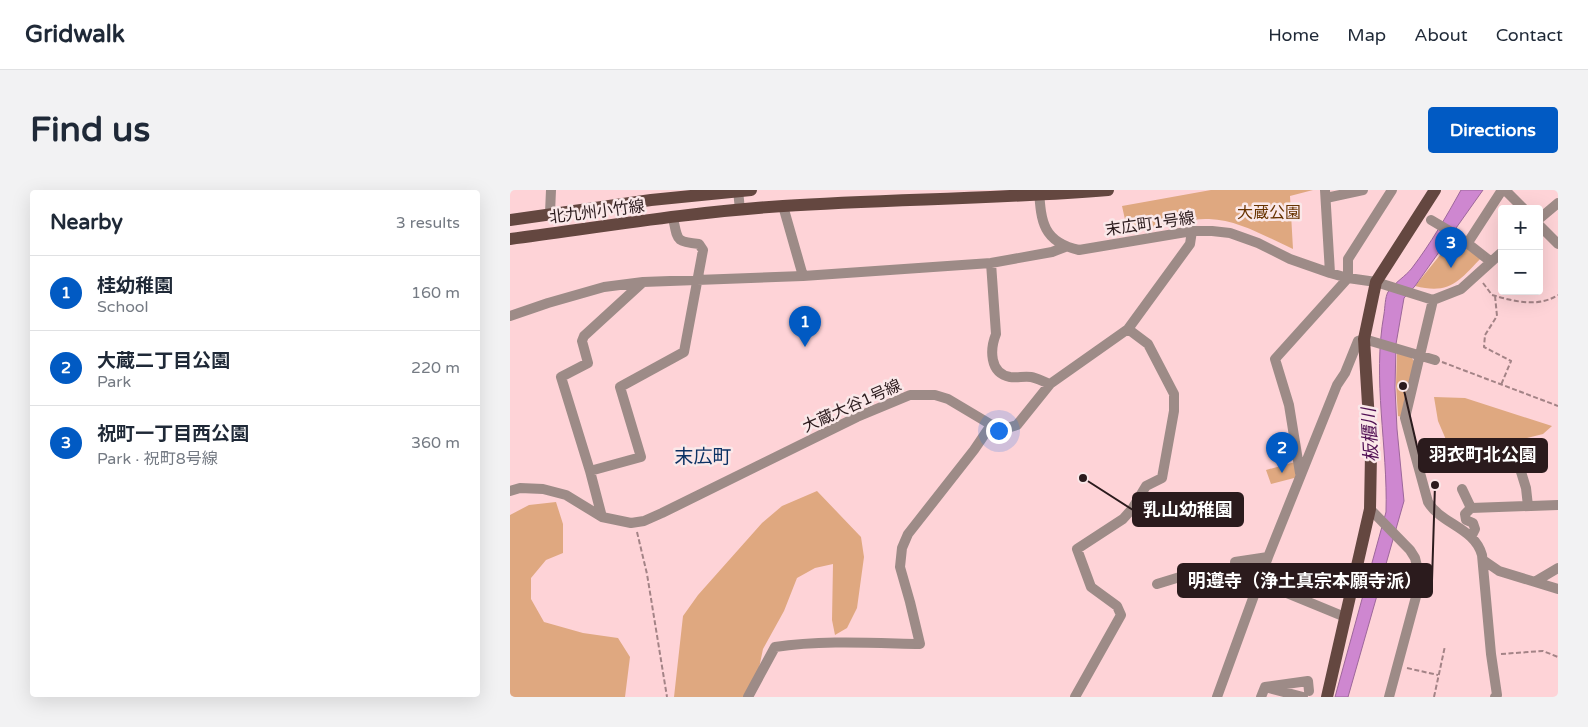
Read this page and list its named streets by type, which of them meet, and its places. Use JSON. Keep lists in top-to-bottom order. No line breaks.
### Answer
{"streets":{"main road":["北九州小竹線"],"street":["末広町1号線","大蔵大谷1号線"]},"crossings":[["末広町1号線","大蔵大谷1号線"]],"districts":["末広町"],"water":["板櫃川"],"parks":["大蔵公園"],"places":["羽衣町北公園","乳山幼稚園","明遵寺（浄土真宗本願寺派）"],"page":{"header":"Gridwalk","nav":["Home","Map","About","Contact"],"buttons":"Directions","title":"Find us","heading":["Nearby","3 results"],"map_buttons":["+","−"],"pins":["3","1","2"],"list":[{"mark":"1","name":"桂幼稚園","note":"School","value":"160 m"},{"mark":"2","name":"大蔵二丁目公園","note":"Park","value":"220 m"},{"mark":"3","name":"祝町一丁目西公園","note":"Park · 祝町8号線","value":"360 m"}]}}
